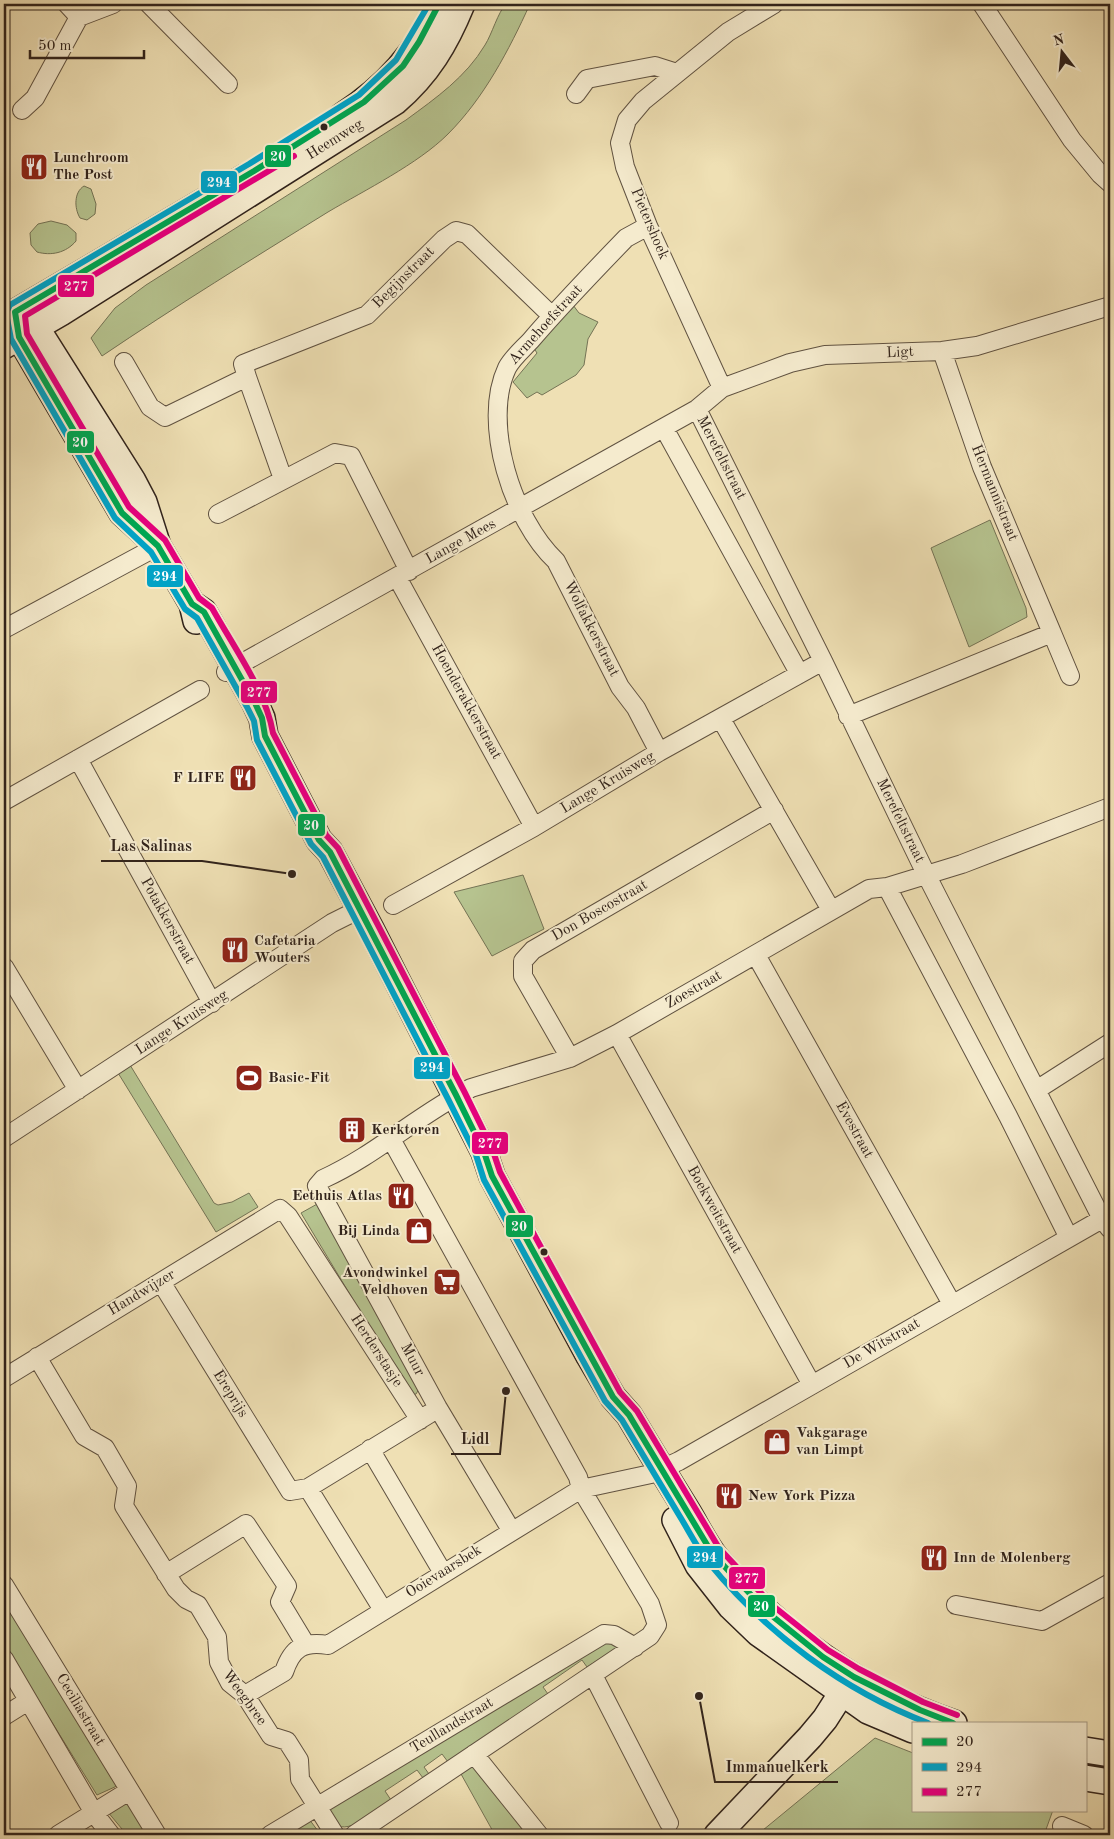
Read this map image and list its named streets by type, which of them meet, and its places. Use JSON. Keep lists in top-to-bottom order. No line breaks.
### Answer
{"streets":{"main road":["Heemweg"],"street":["Pietershoek","Begijnstraat","Armehoefstraat","Ligt","Merefeltstraat","Hermannistraat","Lange Mees","Wolfakkerstraat","Hoenderakkerstraat","Lange Kruisweg","Don Boscostraat","Potakkerstraat","Zoestraat","Evestraat","Boekweitstraat","Handwijzer","De Witstraat","Herderstasje","Muur","Ereprijs","Ooievaarsbek","Weegbree","Ceciliastraat","Teullandstraat"]},"crossings":[["Pietershoek","Armehoefstraat"],["Pietershoek","Ligt"],["Begijnstraat","Armehoefstraat"],["Armehoefstraat","Lange Mees"],["Armehoefstraat","Wolfakkerstraat"],["Ligt","Merefeltstraat"],["Ligt","Hermannistraat"],["Ligt","Lange Mees"],["Merefeltstraat","Lange Mees"],["Merefeltstraat","Lange Kruisweg"],["Merefeltstraat","Zoestraat"],["Merefeltstraat","De Witstraat"],["Lange Mees","Wolfakkerstraat"],["Lange Mees","Hoenderakkerstraat"],["Wolfakkerstraat","Lange Kruisweg"],["Hoenderakkerstraat","Lange Kruisweg"],["Lange Kruisweg","Potakkerstraat"],["Don Boscostraat","Zoestraat"],["Zoestraat","Evestraat"],["Zoestraat","Boekweitstraat"],["Evestraat","De Witstraat"],["Boekweitstraat","De Witstraat"],["Handwijzer","Herderstasje"],["Handwijzer","Ereprijs"],["Handwijzer","Weegbree"],["De Witstraat","Ooievaarsbek"],["Muur","Ooievaarsbek"],["Weegbree","Teullandstraat"]],"places":{"restaurant":["Lunchroom The Post","F LIFE","Cafetaria Wouters","Eethuis Atlas","New York Pizza","Inn de Molenberg"],"other":["Las Salinas","Lidl","Immanuelkerk"],"sports":["Basic-Fit"],"building":["Kerktoren"],"shop":["Bij Linda","Vakgarage van Limpt"],"supermarket":["Avondwinkel Veldhoven"]},"lines":["transit line 20","transit line 294","transit line 277"],"legend":["20","294","277"],"scale_bar":"50 m","north":"top"}
